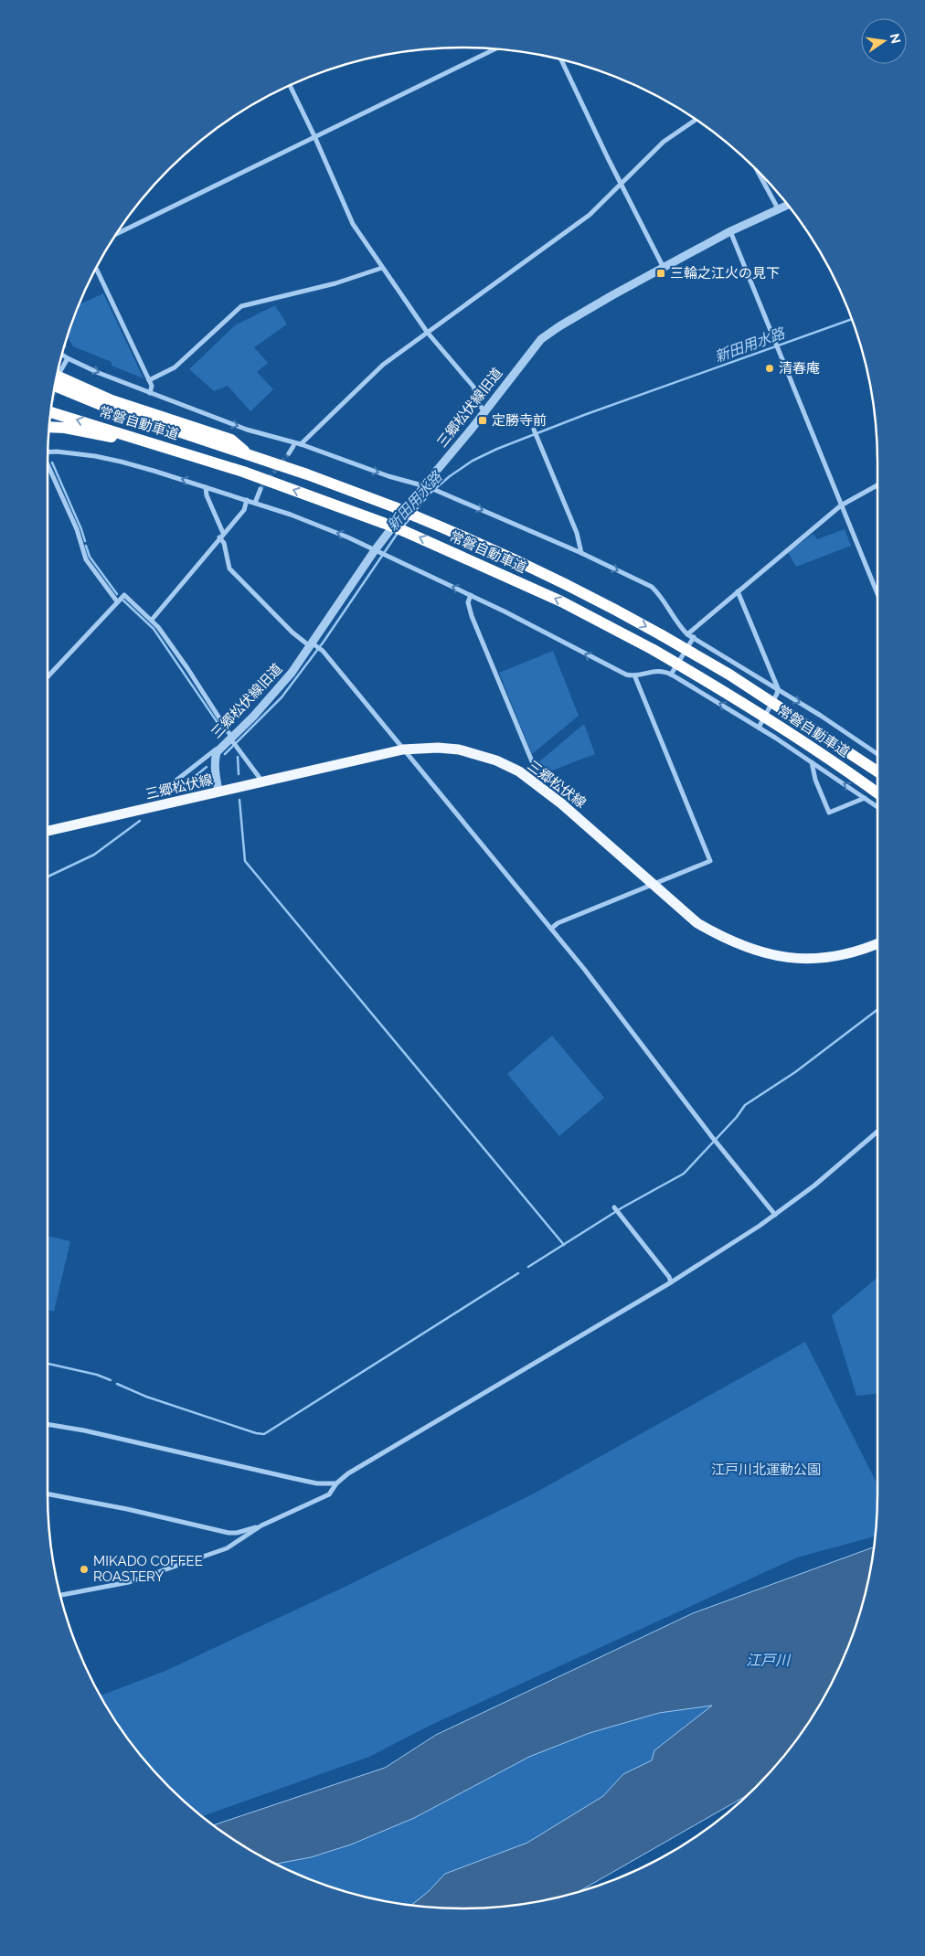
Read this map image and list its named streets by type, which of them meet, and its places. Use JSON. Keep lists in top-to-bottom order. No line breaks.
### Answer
{"streets":{"highway":["常磐自動車道"],"main road":["三郷松伏線"],"street":["三郷松伏線旧道"]},"crossings":[["三郷松伏線旧道","三郷松伏線"]],"water":["新田用水路","江戸川"],"parks":["江戸川北運動公園"],"places":{"transit":["三輪之江火の見下","定勝寺前"],"other":["清春庵","MIKADO COFFEE ROASTERY"]},"north":"right"}
